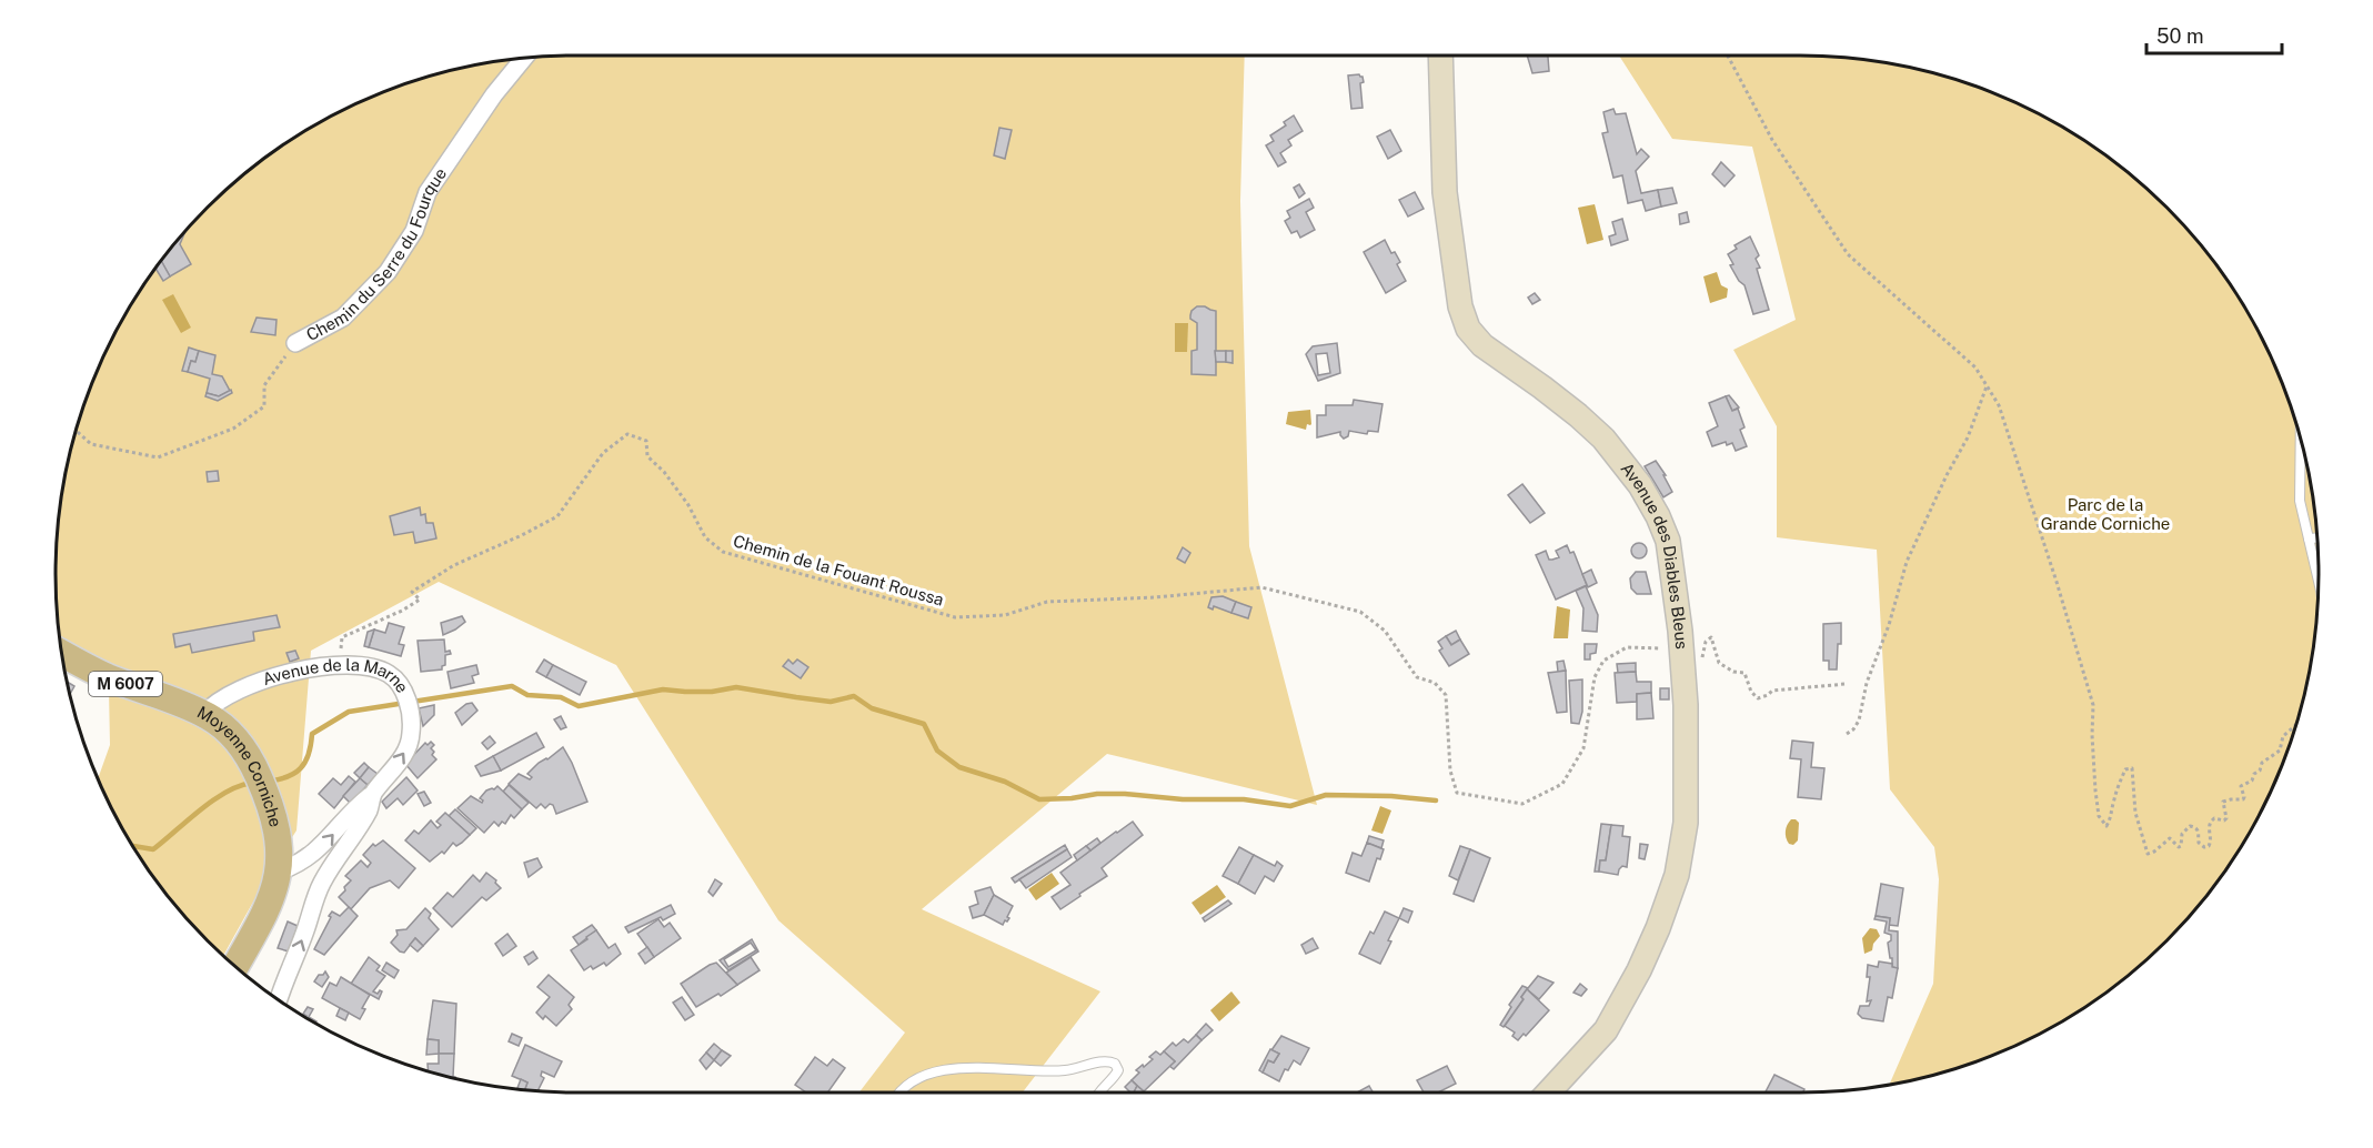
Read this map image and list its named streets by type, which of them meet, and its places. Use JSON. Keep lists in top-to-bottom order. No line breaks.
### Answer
{"streets":{"main road":["Avenue des Diables Bleus","M 6007","Moyenne Corniche"],"street":["Chemin du Serre du Fourque","Avenue de la Marne"],"path":["Chemin de la Fouant Roussa"]},"crossings":[["Avenue des Diables Bleus","Chemin de la Fouant Roussa"],["Avenue de la Marne","Moyenne Corniche"]],"parks":["Parc de la Grande Corniche"],"scale_bar":"50 m"}
